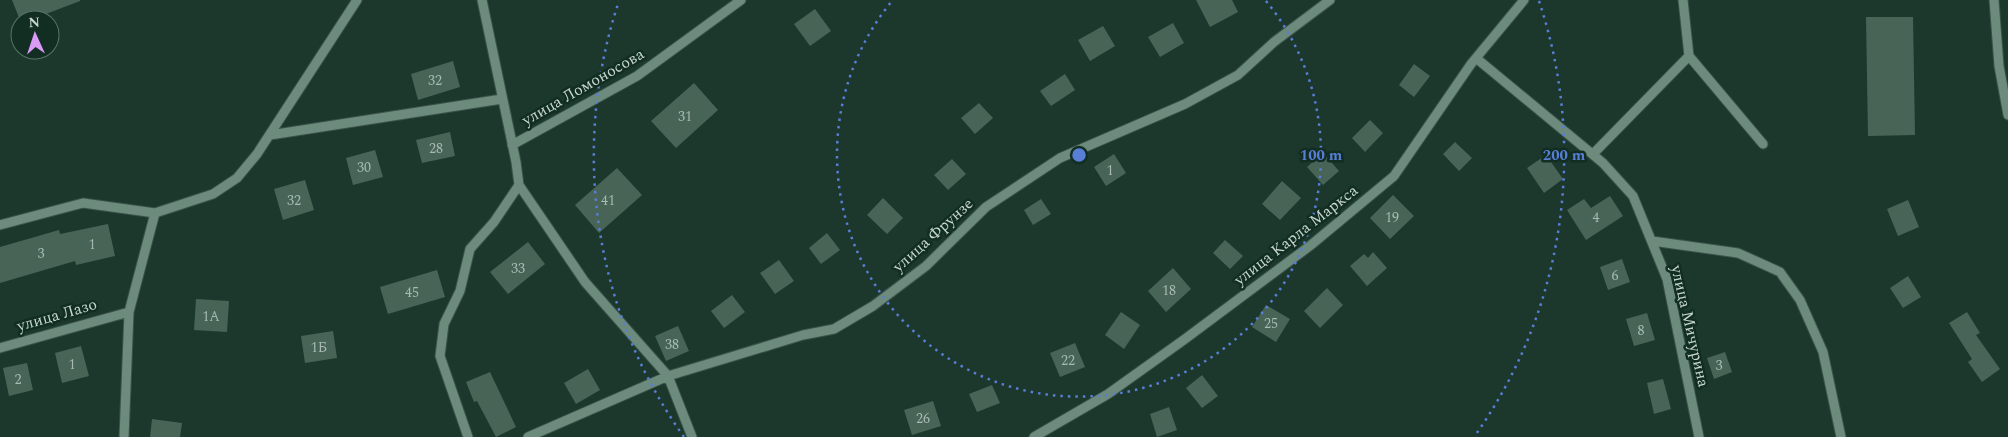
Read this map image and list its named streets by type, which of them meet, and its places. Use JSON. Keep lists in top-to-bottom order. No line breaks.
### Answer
{"streets":{"street":["улица Ломоносова","улица Фрунзе","улица Карла Маркса","улица Лазо","улица Мичурина"]},"crossings":[["улица Карла Маркса","улица Мичурина"]],"house_numbers":["32","31","28","30","1","32","41","19","4","1","3","33","6","18","45","1А","25","8","38","1Б","22","1","3","2","26"],"north":"top","rings":["100 m","200 m"]}
